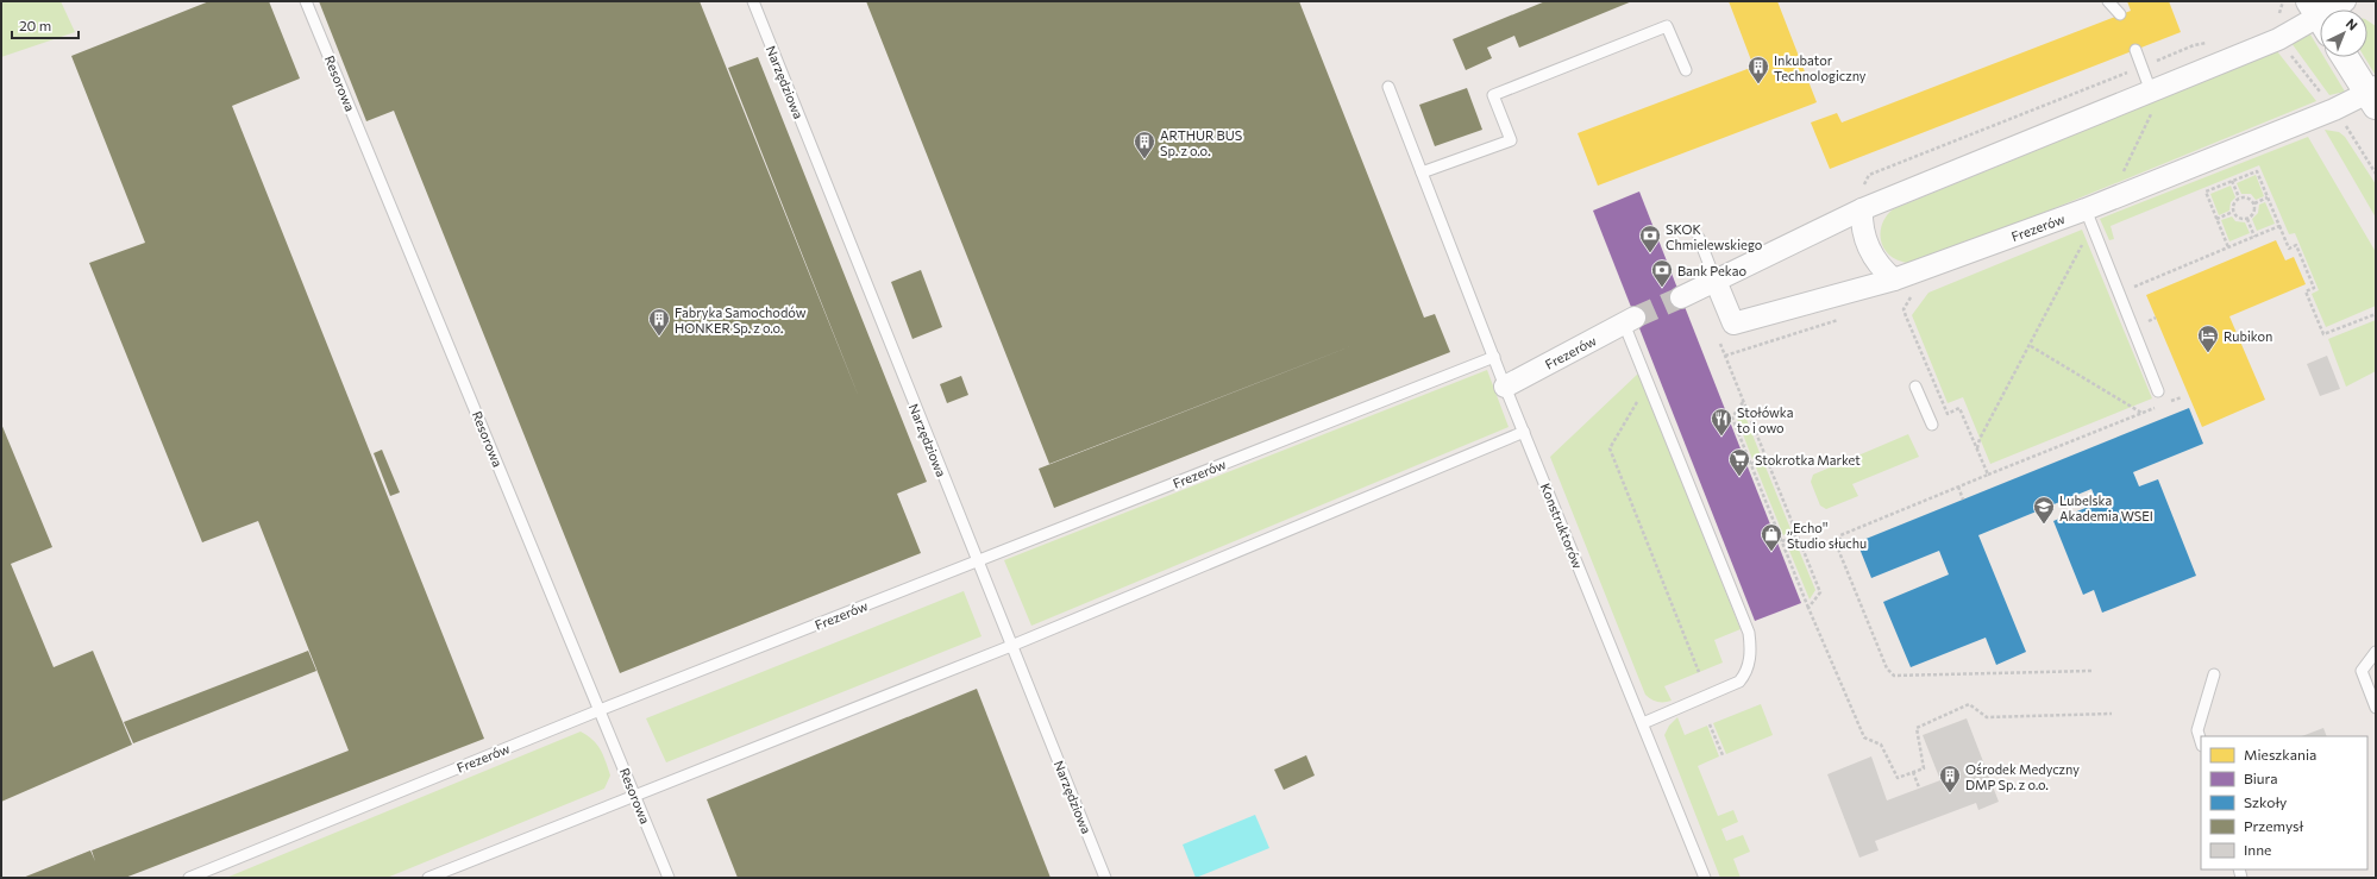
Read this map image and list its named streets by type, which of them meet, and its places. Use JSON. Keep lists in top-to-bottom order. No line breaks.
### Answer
{"streets":{"street":["Frezerów"],"lane":["Narzędziowa","Resorowa","Konstruktorów"]},"crossings":[["Narzędziowa","Frezerów"],["Resorowa","Frezerów"],["Frezerów","Konstruktorów"]],"places":{"building":["Inkubator Technologiczny","ARTHUR BUS Sp. z o.o.","Fabryka Samochodów HONKER Sp. z o.o.","Ośrodek Medyczny DMP Sp. z o.o."],"bank":["SKOK Chmielewskiego","Bank Pekao"],"hotel":["Rubikon"],"restaurant":["Stołówka to i owo"],"supermarket":["Stokrotka Market"],"school or university":["Lubelska Akademia WSEI"],"shop":[",,Echo'' Studio słuchu"]},"legend":["Mieszkania","Biura","Szkoły","Przemysł","Inne"],"scale_bar":"20 m","north":"top right"}
